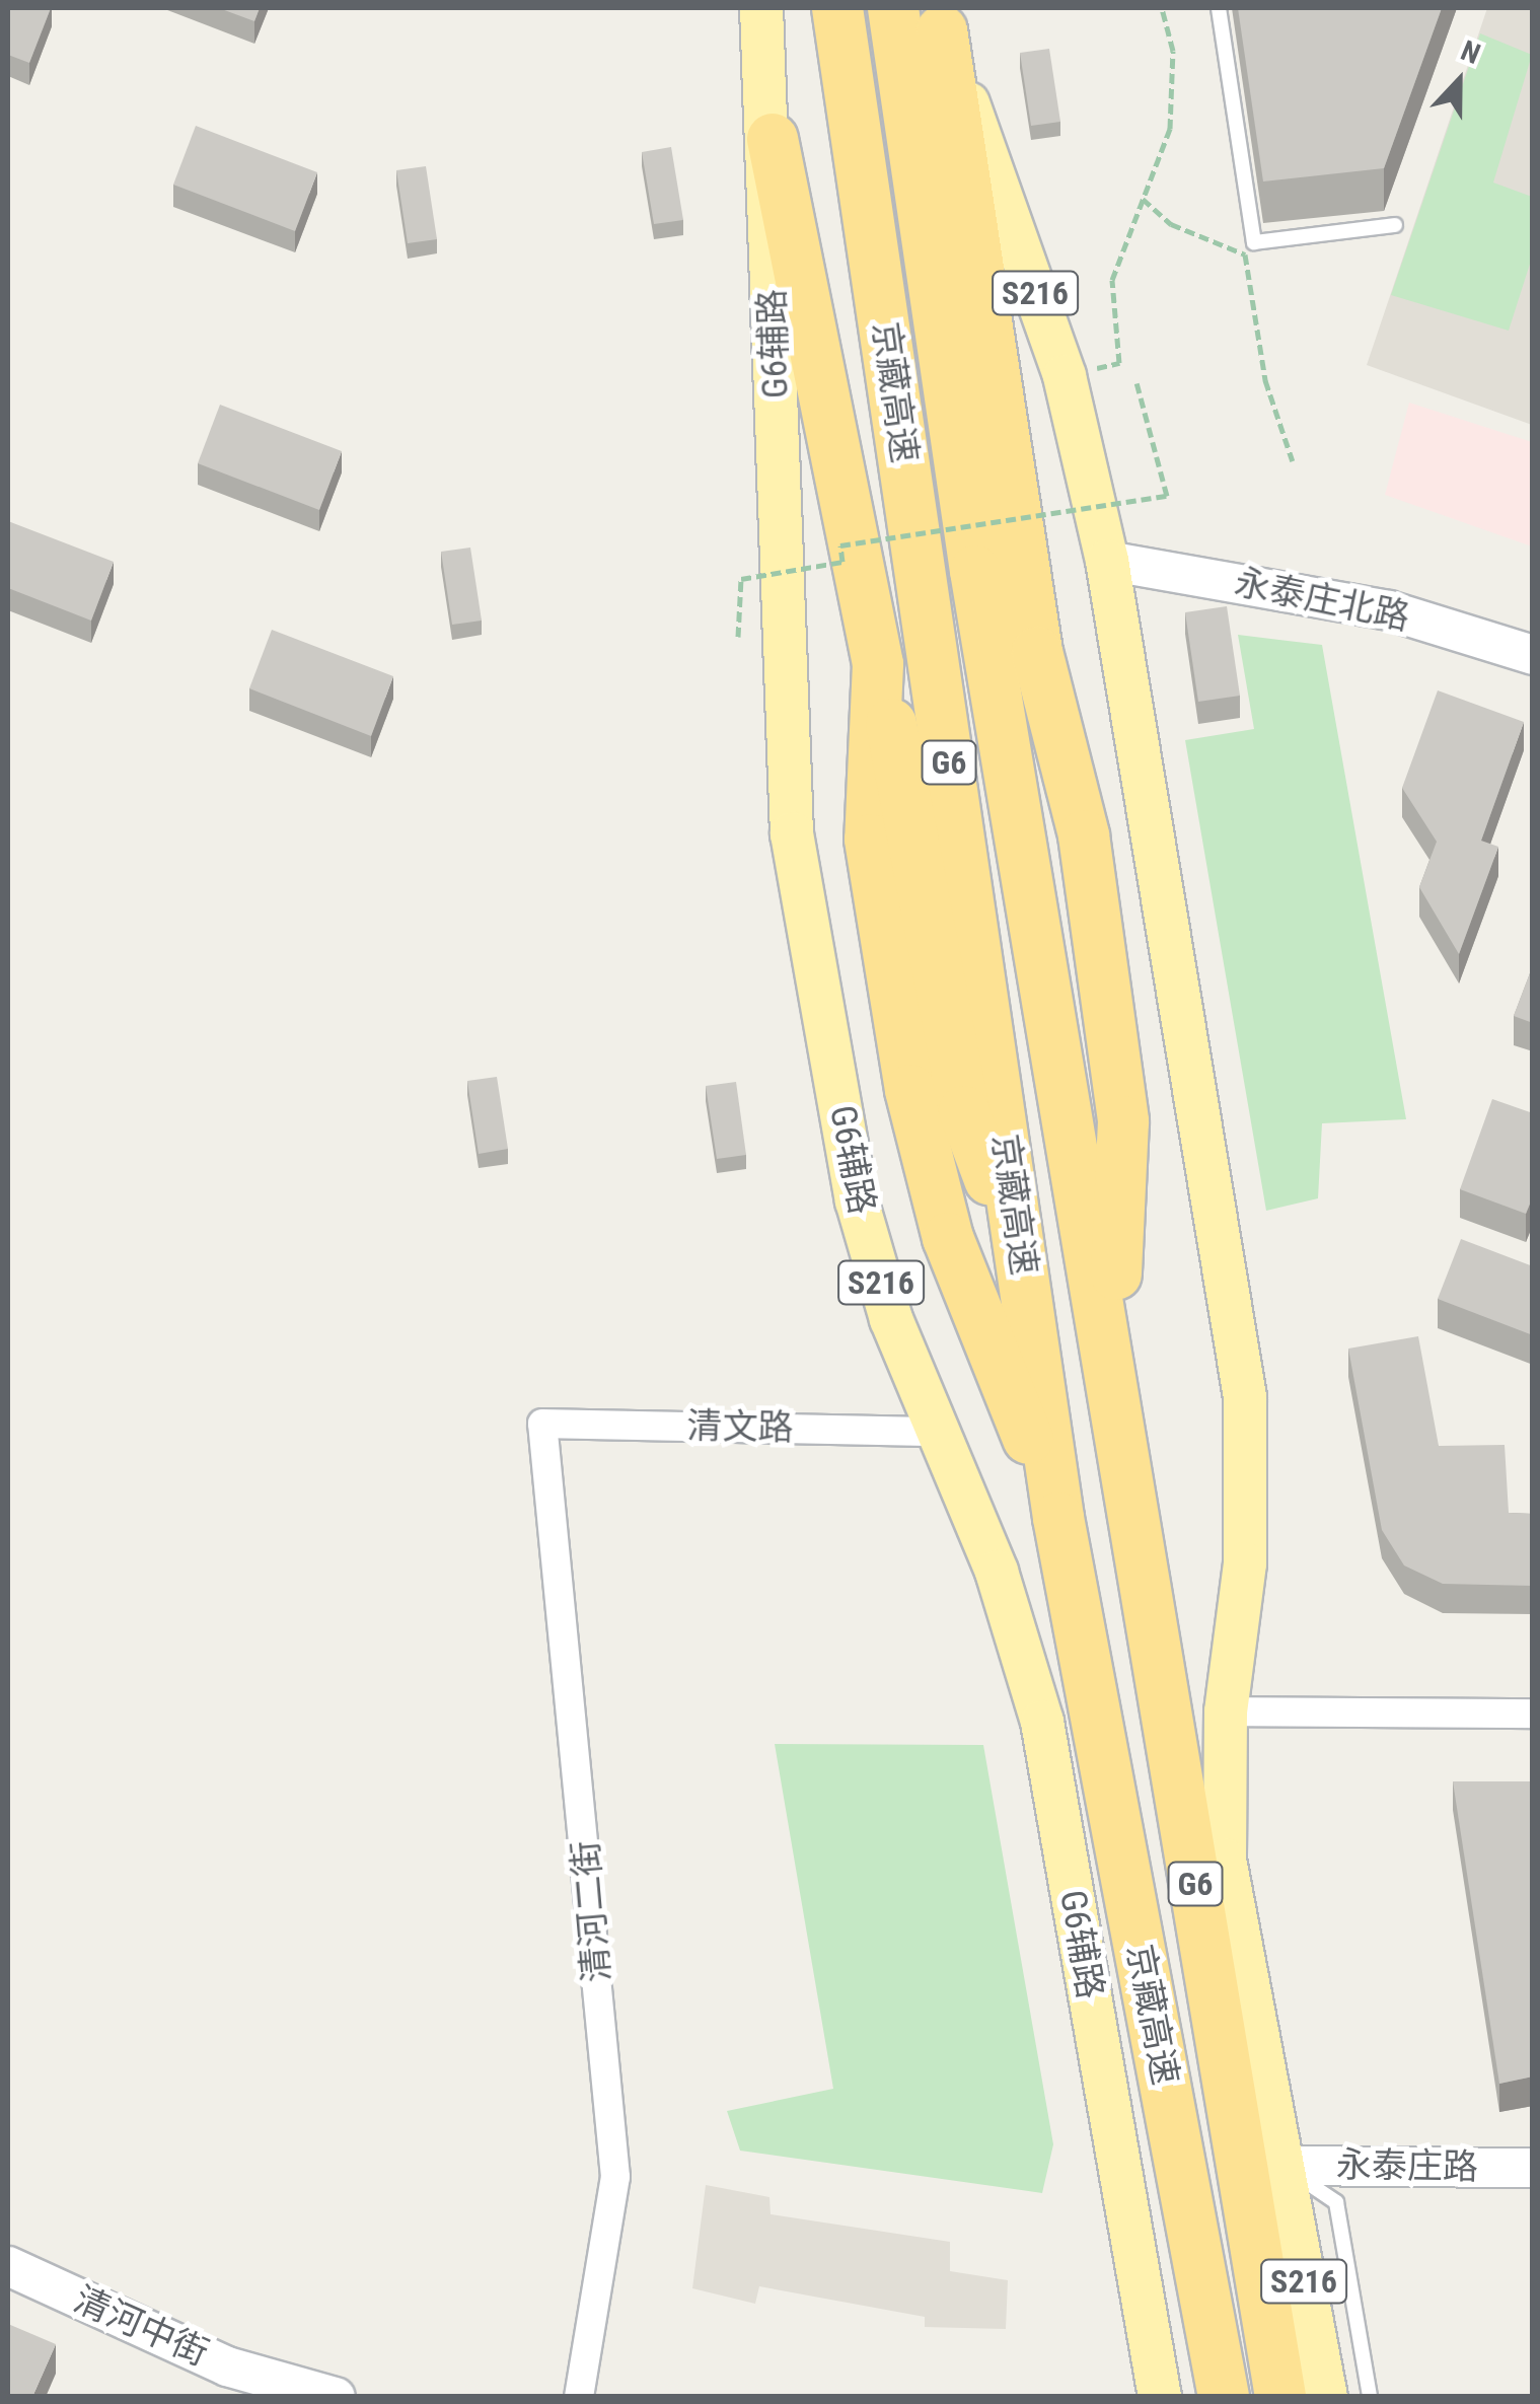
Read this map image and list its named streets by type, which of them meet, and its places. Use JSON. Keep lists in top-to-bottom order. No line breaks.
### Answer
{"streets":{"highway":["京藏高速","G6"],"main road":["S216","G6辅路"],"street":["永泰庄北路","清文路","清河二街","永泰庄路","清河中街"]},"crossings":[["S216","永泰庄北路"],["S216","永泰庄路"],["G6辅路","清文路"],["清文路","清河二街"]],"north":"top"}
